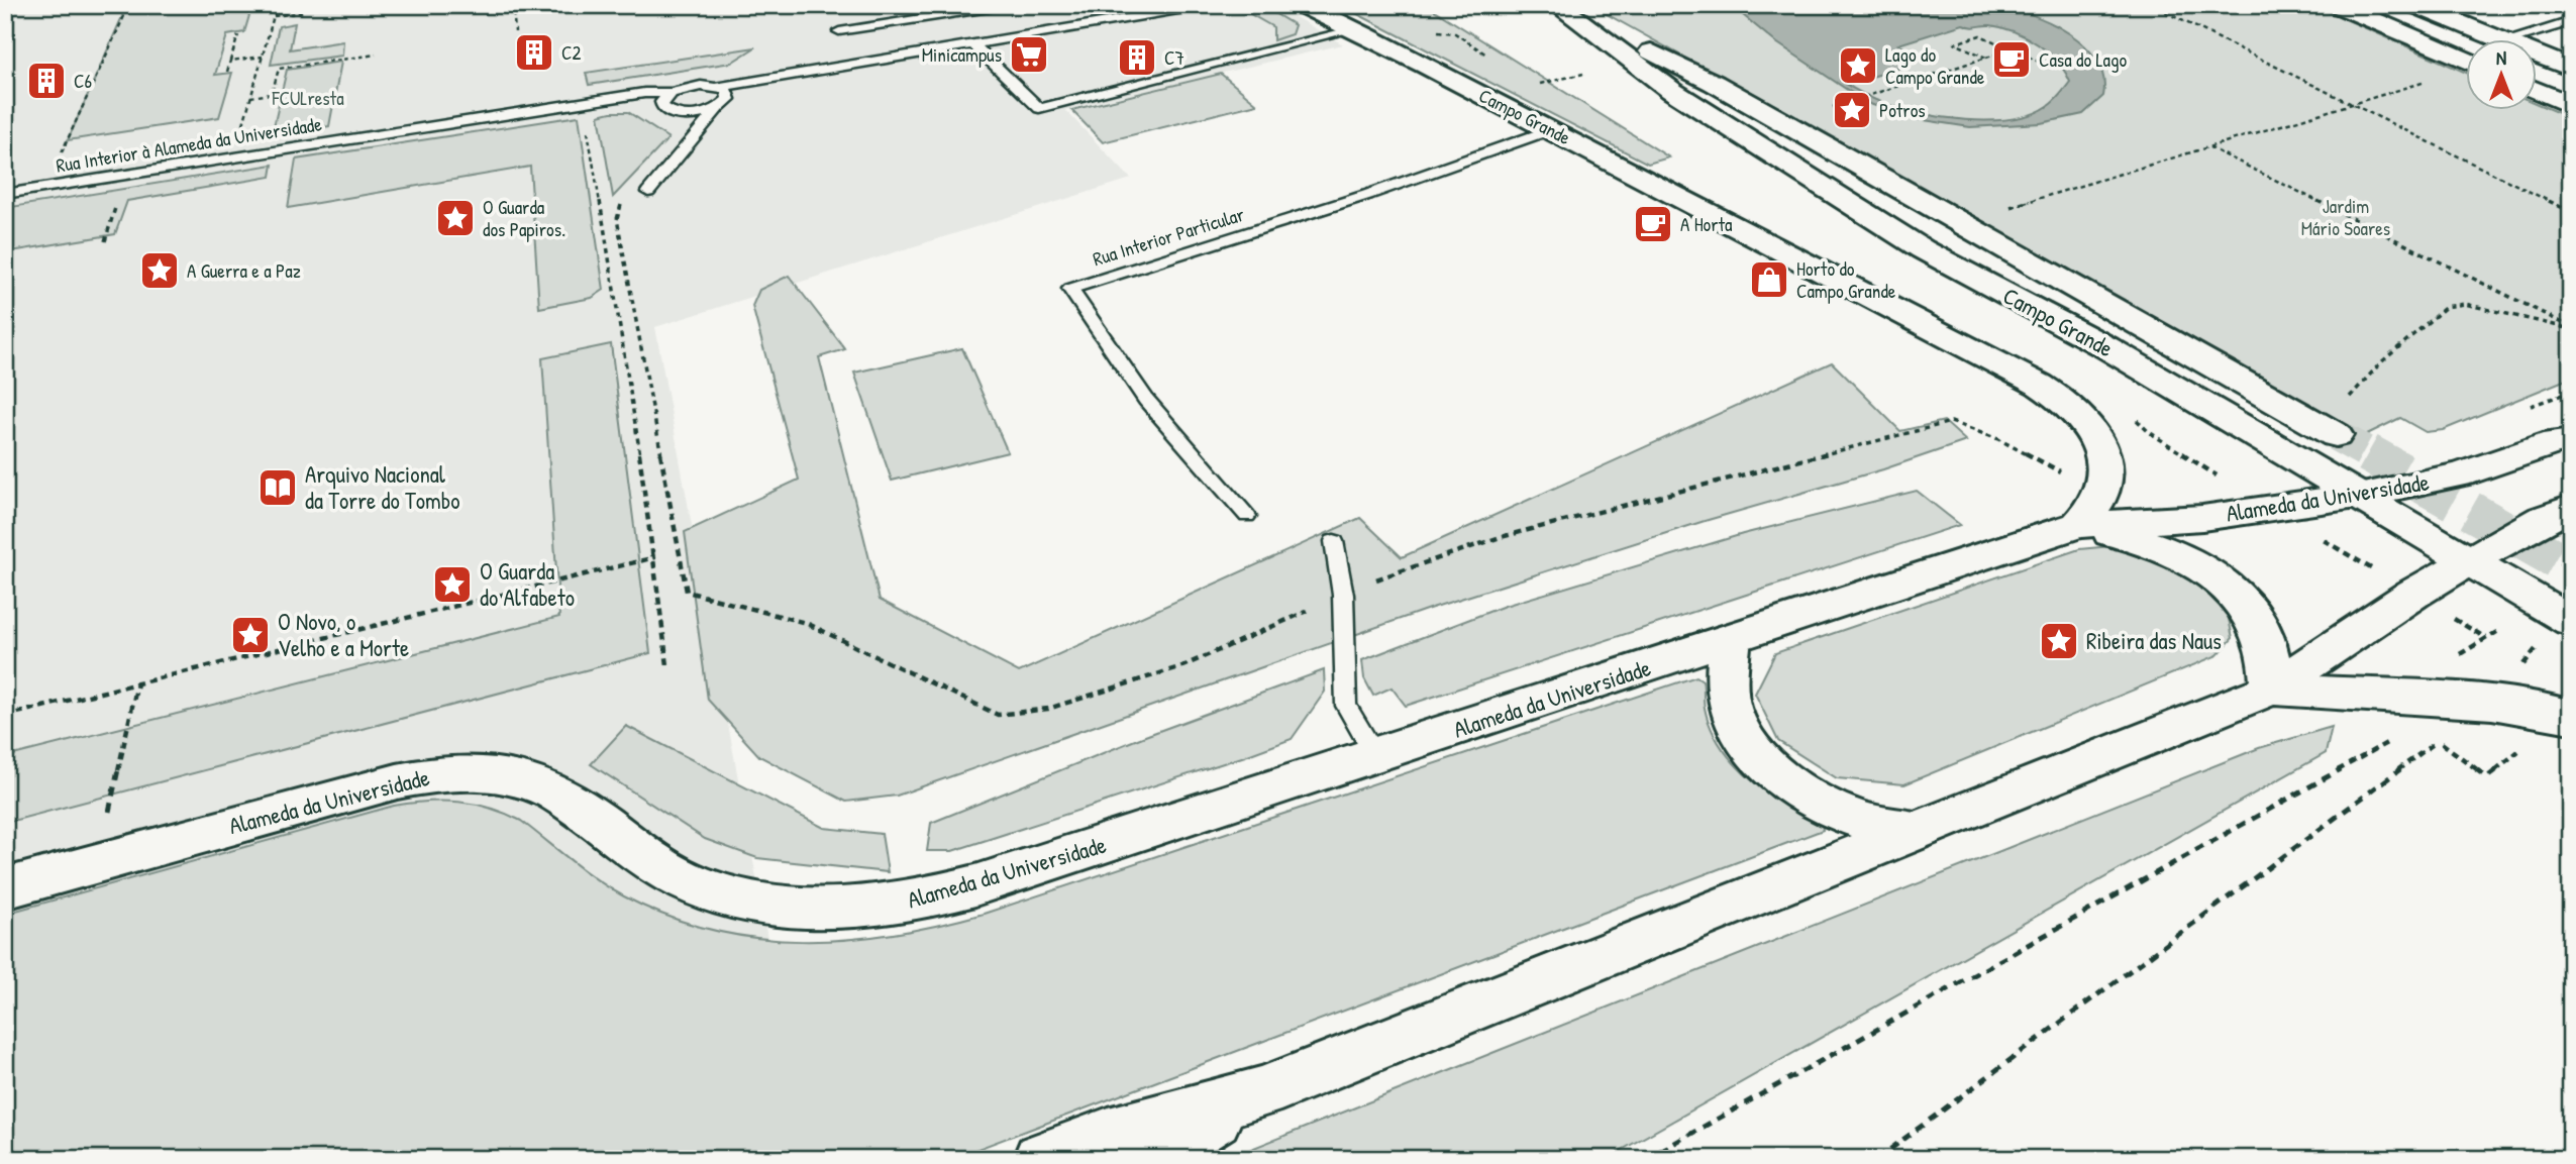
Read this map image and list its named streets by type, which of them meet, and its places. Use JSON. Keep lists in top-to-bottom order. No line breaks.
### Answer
{"streets":{"street":["Campo Grande","Alameda da Universidade"],"lane":["Rua Interior à Alameda da Universidade","Rua Interior Particular"]},"crossings":[["Campo Grande","Rua Interior Particular"],["Campo Grande","Alameda da Universidade"]],"parks":["FCULresta","Jardim Mário Soares"],"places":{"building":["C2","C7","C6"],"supermarket":["Minicampus"],"cafe":["Casa do Lago","A Horta"],"place":["Lago do Campo Grande","Potros","O Guarda dos Papiros.","A Guerra e a Paz","O Guarda do Alfabeto","O Novo, o Velho e a Morte","Ribeira das Naus"],"shop":["Horto do Campo Grande"],"library":["Arquivo Nacional da Torre do Tombo"]},"north":"top"}
